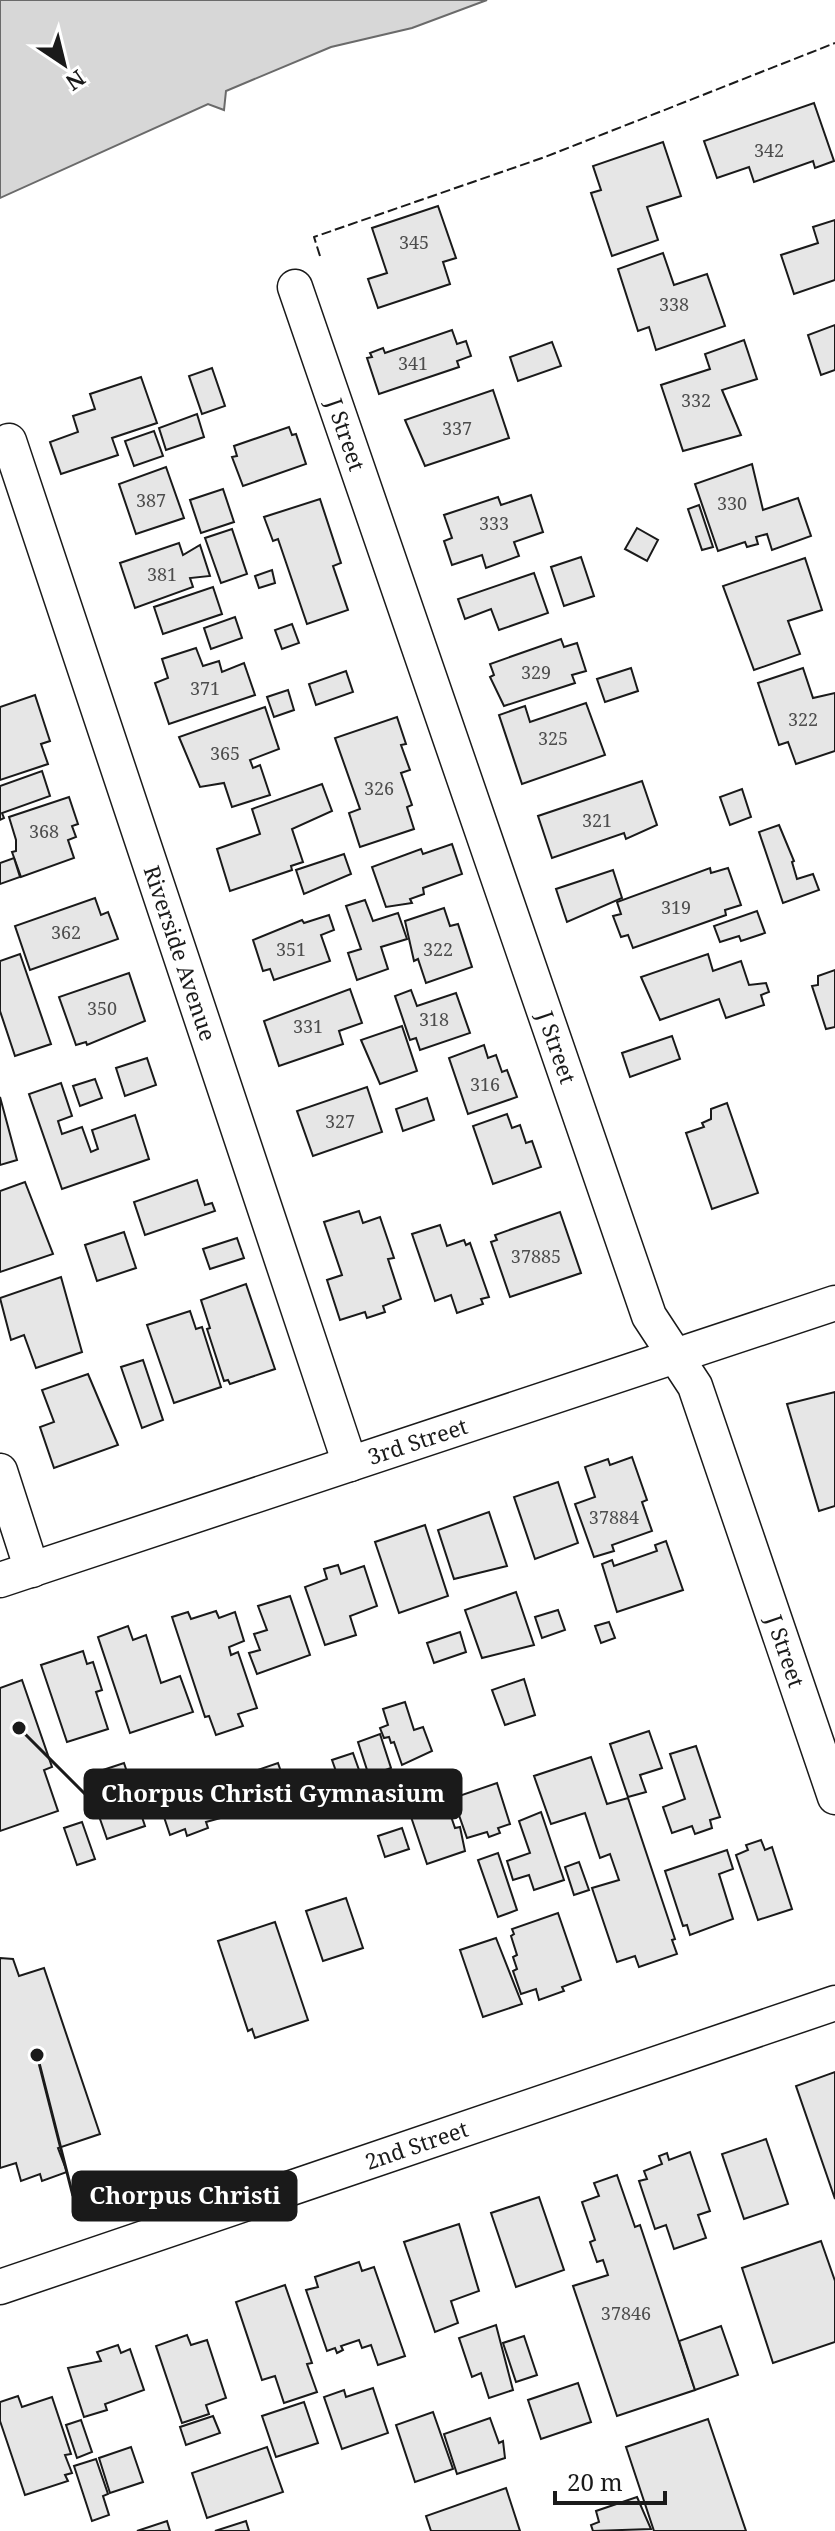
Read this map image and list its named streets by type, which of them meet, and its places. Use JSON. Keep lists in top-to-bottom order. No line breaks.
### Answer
{"streets":{"street":["J Street","Riverside Avenue","3rd Street","2nd Street"]},"crossings":[["J Street","3rd Street"],["Riverside Avenue","3rd Street"]],"places":["Chorpus Christi Gymnasium","Chorpus Christi"],"house_numbers":["342","345","338","341","332","337","387","330","333","381","329","371","322","325","365","326","321","368","319","362","351","322","350","318","331","316","327","37885","37884","37846"],"scale_bar":"20 m","north":"bottom right"}
